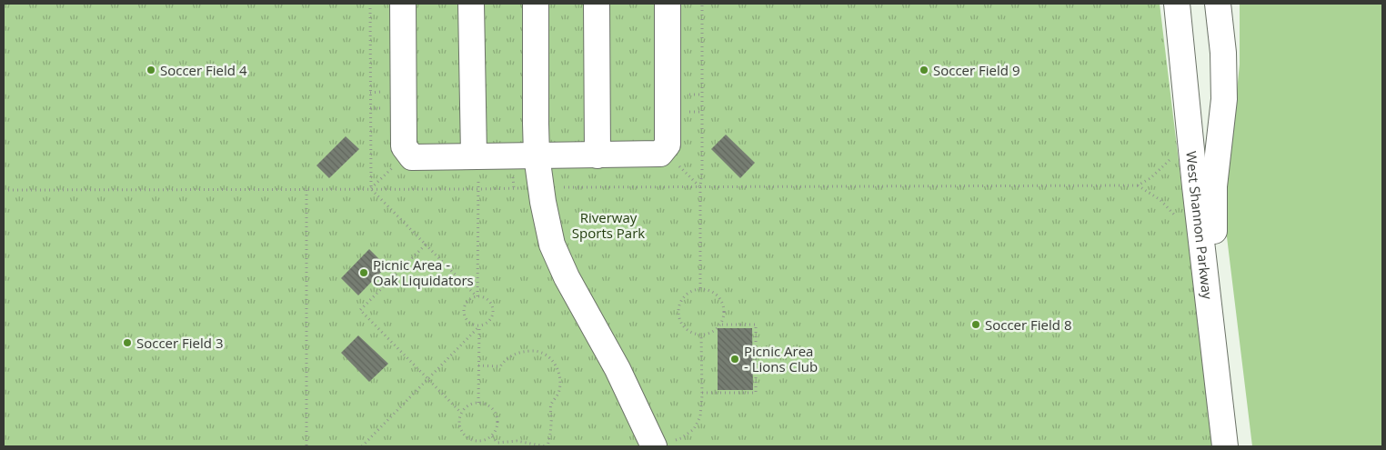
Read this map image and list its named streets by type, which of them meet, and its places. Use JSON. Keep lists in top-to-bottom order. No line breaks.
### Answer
{"streets":{"street":["West Shannon Parkway"]},"parks":["Riverway Sports Park"],"places":["Soccer Field 4","Soccer Field 9","Picnic Area - Oak Liquidators","Soccer Field 8","Soccer Field 3","Picnic Area - Lions Club"]}
